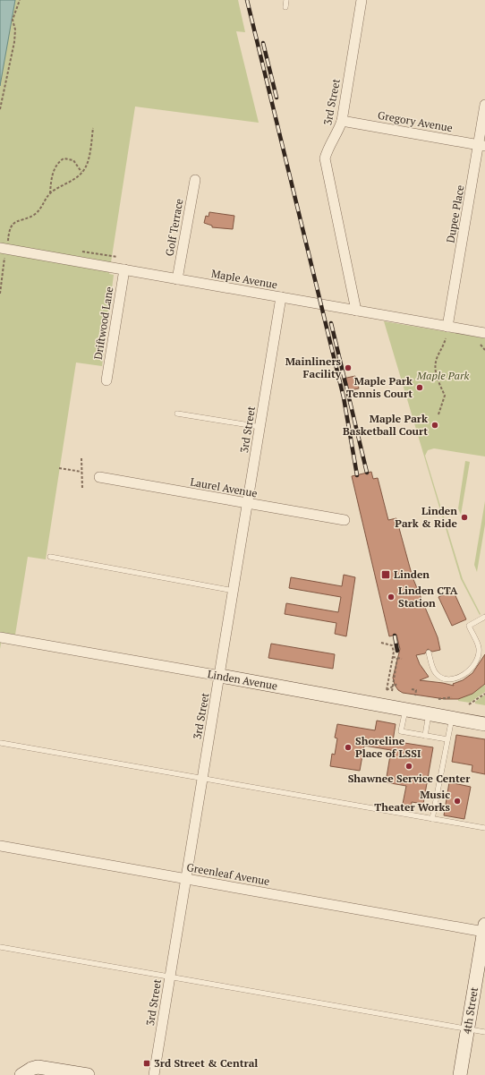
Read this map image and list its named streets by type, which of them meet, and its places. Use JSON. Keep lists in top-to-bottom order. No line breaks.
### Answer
{"streets":{"street":["3rd Street","Gregory Avenue","Dupee Place","Golf Terrace","Maple Avenue","Driftwood Lane","Laurel Avenue","Linden Avenue","Greenleaf Avenue","4th Street"]},"crossings":[["3rd Street","Gregory Avenue"],["3rd Street","Maple Avenue"],["3rd Street","Laurel Avenue"],["3rd Street","Linden Avenue"],["3rd Street","Greenleaf Avenue"],["Gregory Avenue","Dupee Place"],["Dupee Place","Maple Avenue"],["Golf Terrace","Maple Avenue"],["Maple Avenue","Driftwood Lane"],["Greenleaf Avenue","4th Street"]],"parks":["Maple Park"],"places":{"other":["Mainliners Facility","Maple Park Tennis Court","Maple Park Basketball Court","Linden Park & Ride","Linden CTA Station","Shoreline Place of LSSI","Shawnee Service Center","Music Theater Works"],"transit":["Linden","3rd Street & Central"]}}
